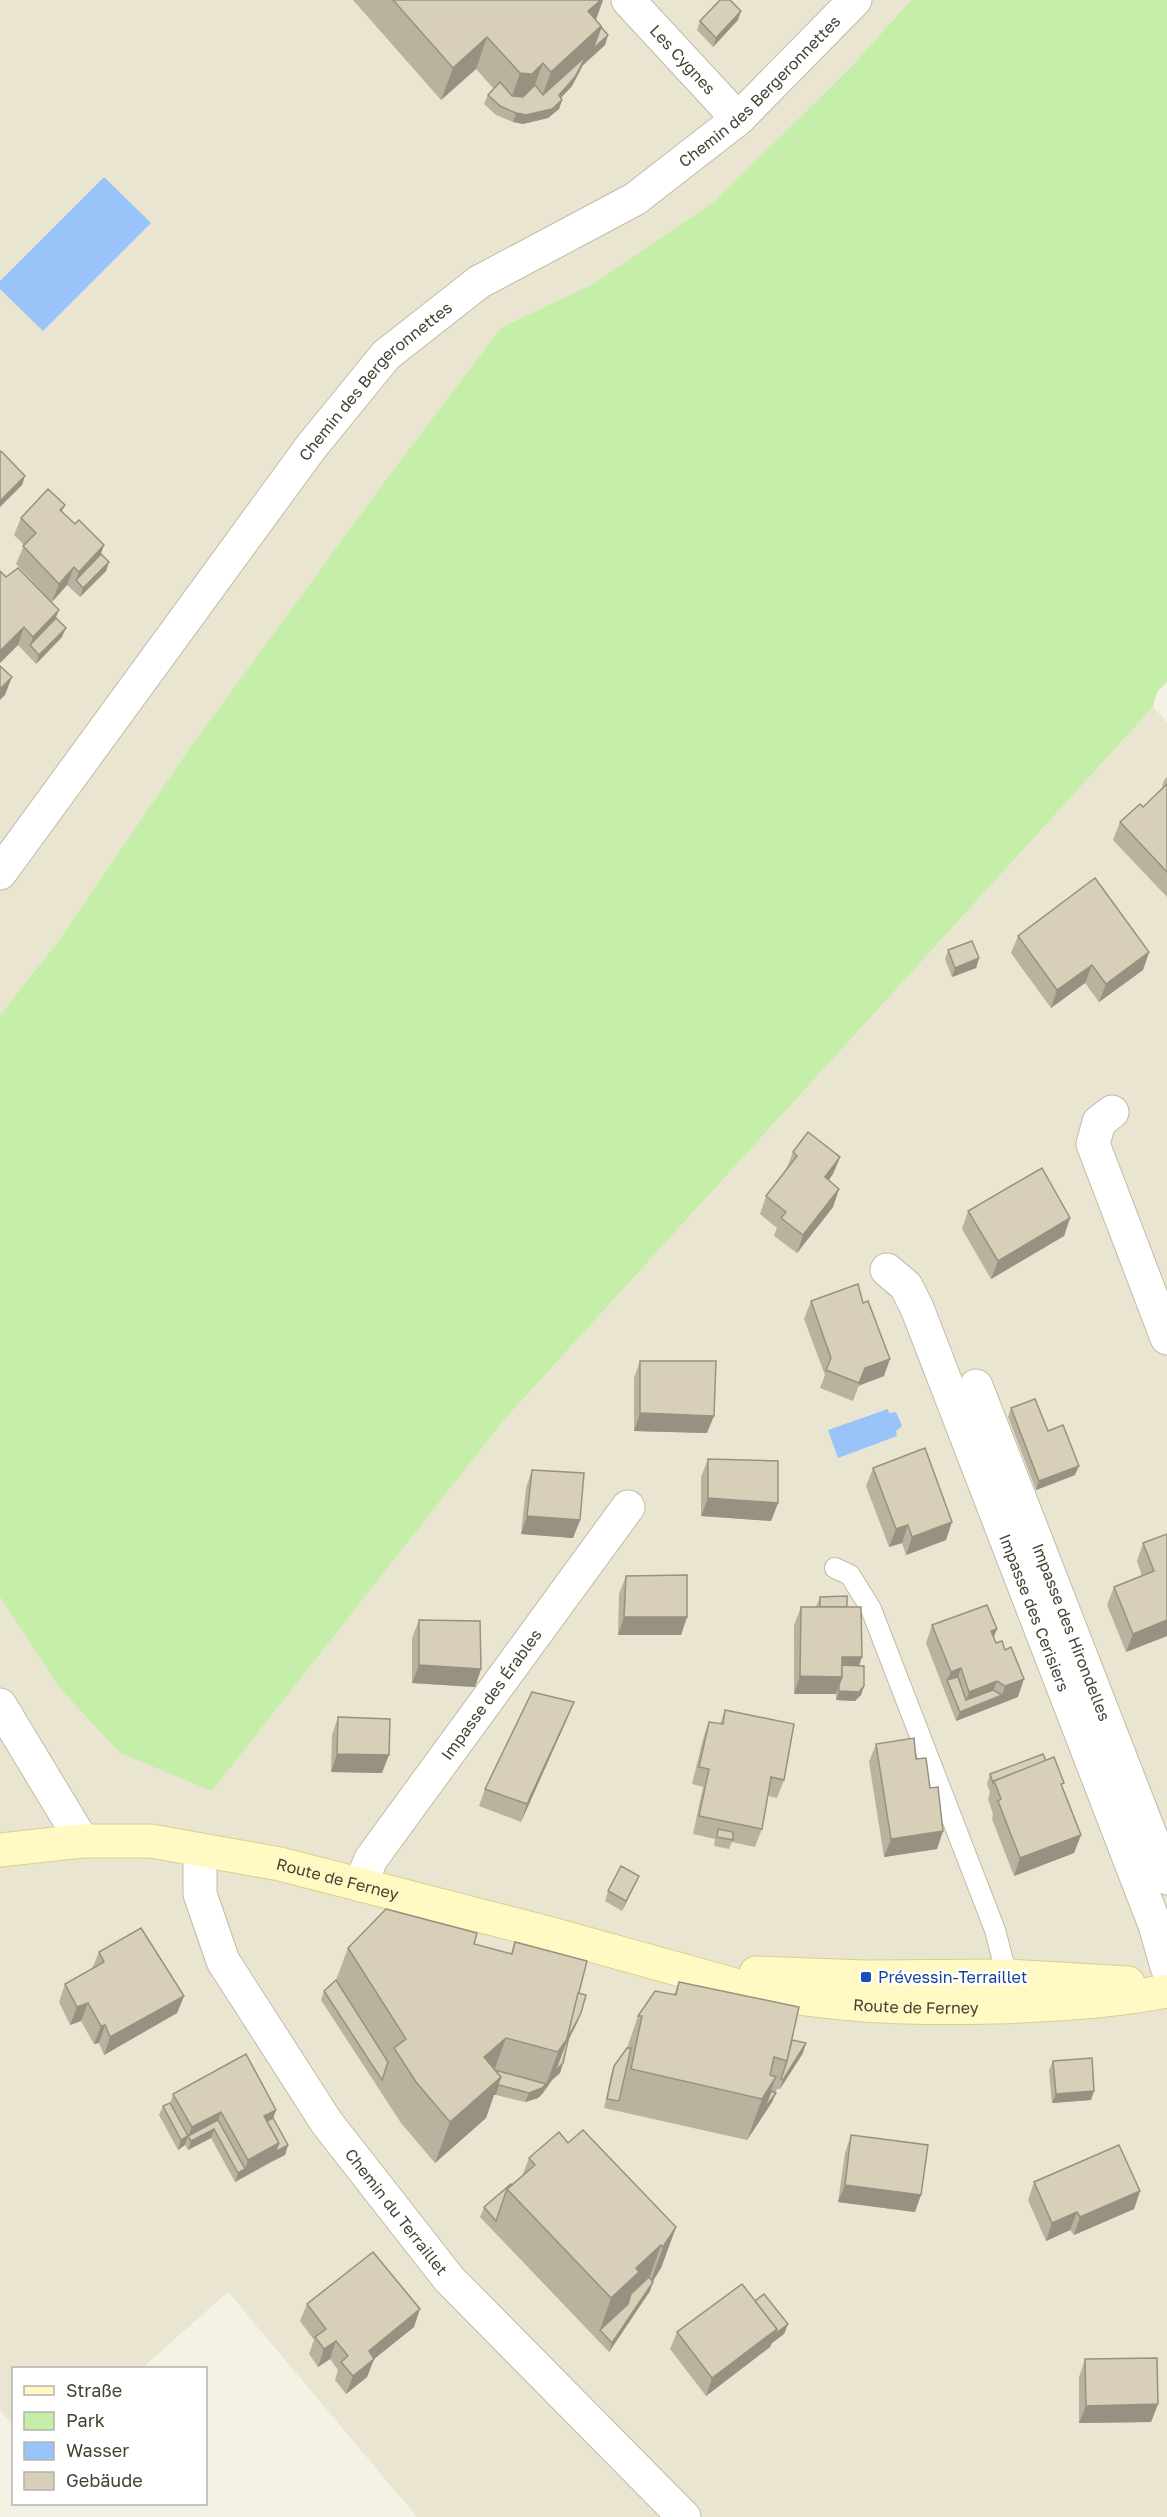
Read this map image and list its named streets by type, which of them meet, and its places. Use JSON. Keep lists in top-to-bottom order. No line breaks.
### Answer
{"streets":{"main road":["Route de Ferney"],"street":["Les Cygnes","Chemin des Bergeronnettes","Impasse des Cerisiers","Impasse des Hirondelles","Impasse des Érables","Chemin du Terraillet"]},"crossings":[["Les Cygnes","Chemin des Bergeronnettes"],["Impasse des Érables","Route de Ferney"],["Route de Ferney","Chemin du Terraillet"]],"places":{"transit":["Prévessin-Terraillet"]},"legend":["Straße","Park","Wasser","Gebäude"]}
